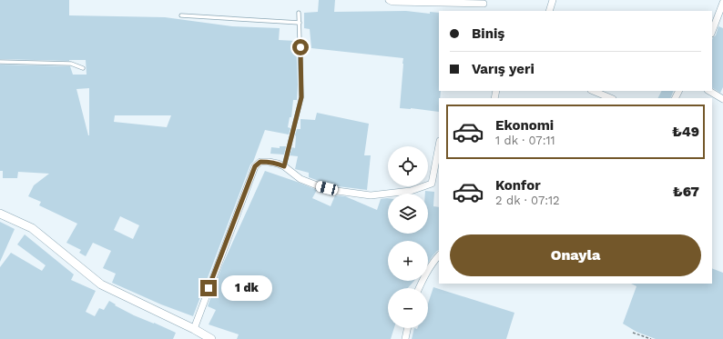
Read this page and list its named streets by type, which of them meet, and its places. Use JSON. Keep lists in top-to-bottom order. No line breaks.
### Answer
{"page":{"banner":["Biniş","Varış yeri"],"list":[{"name":"Ekonomi","note":"1 dk · 07:11","value":"₺49"},{"name":"Konfor","note":"2 dk · 07:12","value":"₺67"}],"map_buttons":["+","−"],"buttons":"Onayla","bubble":"1 dk"}}
